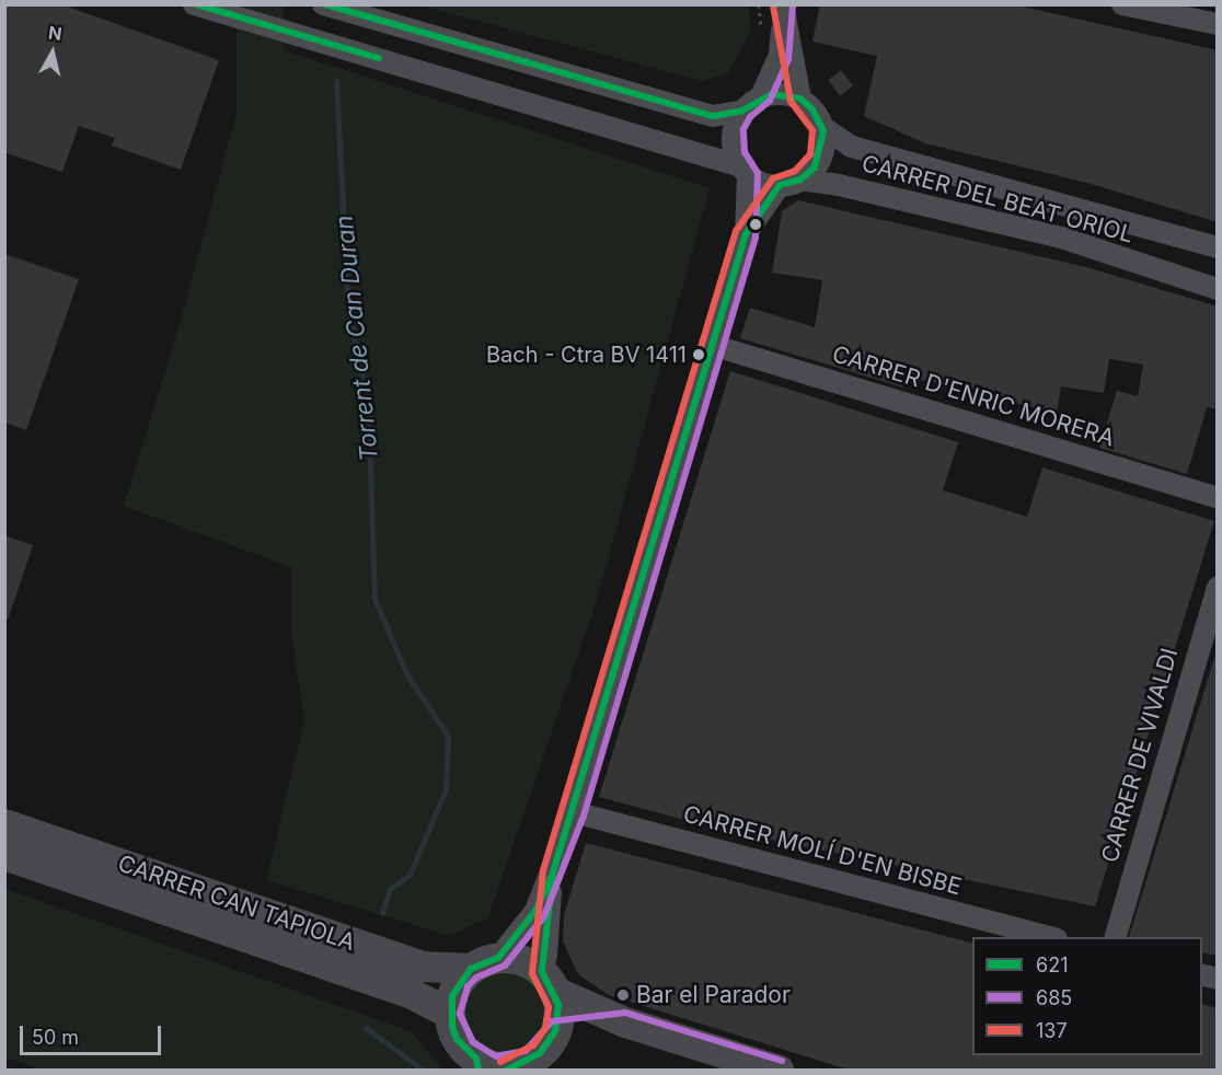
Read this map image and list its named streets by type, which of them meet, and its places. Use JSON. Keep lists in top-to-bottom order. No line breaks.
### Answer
{"streets":{"street":["CARRER DEL BEAT ORIOL","CARRER D'ENRIC MORERA","CARRER DE VIVALDI","CARRER MOLÍ D'EN BISBE","CARRER CAN TAPIOLA"]},"water":["Torrent de Can Duran"],"places":["Bach - Ctra BV 1411","Bar el Parador"],"lines":["transit line 621","transit line 685","transit line 137"],"legend":["621","685","137"],"scale_bar":"50 m","north":"top"}
